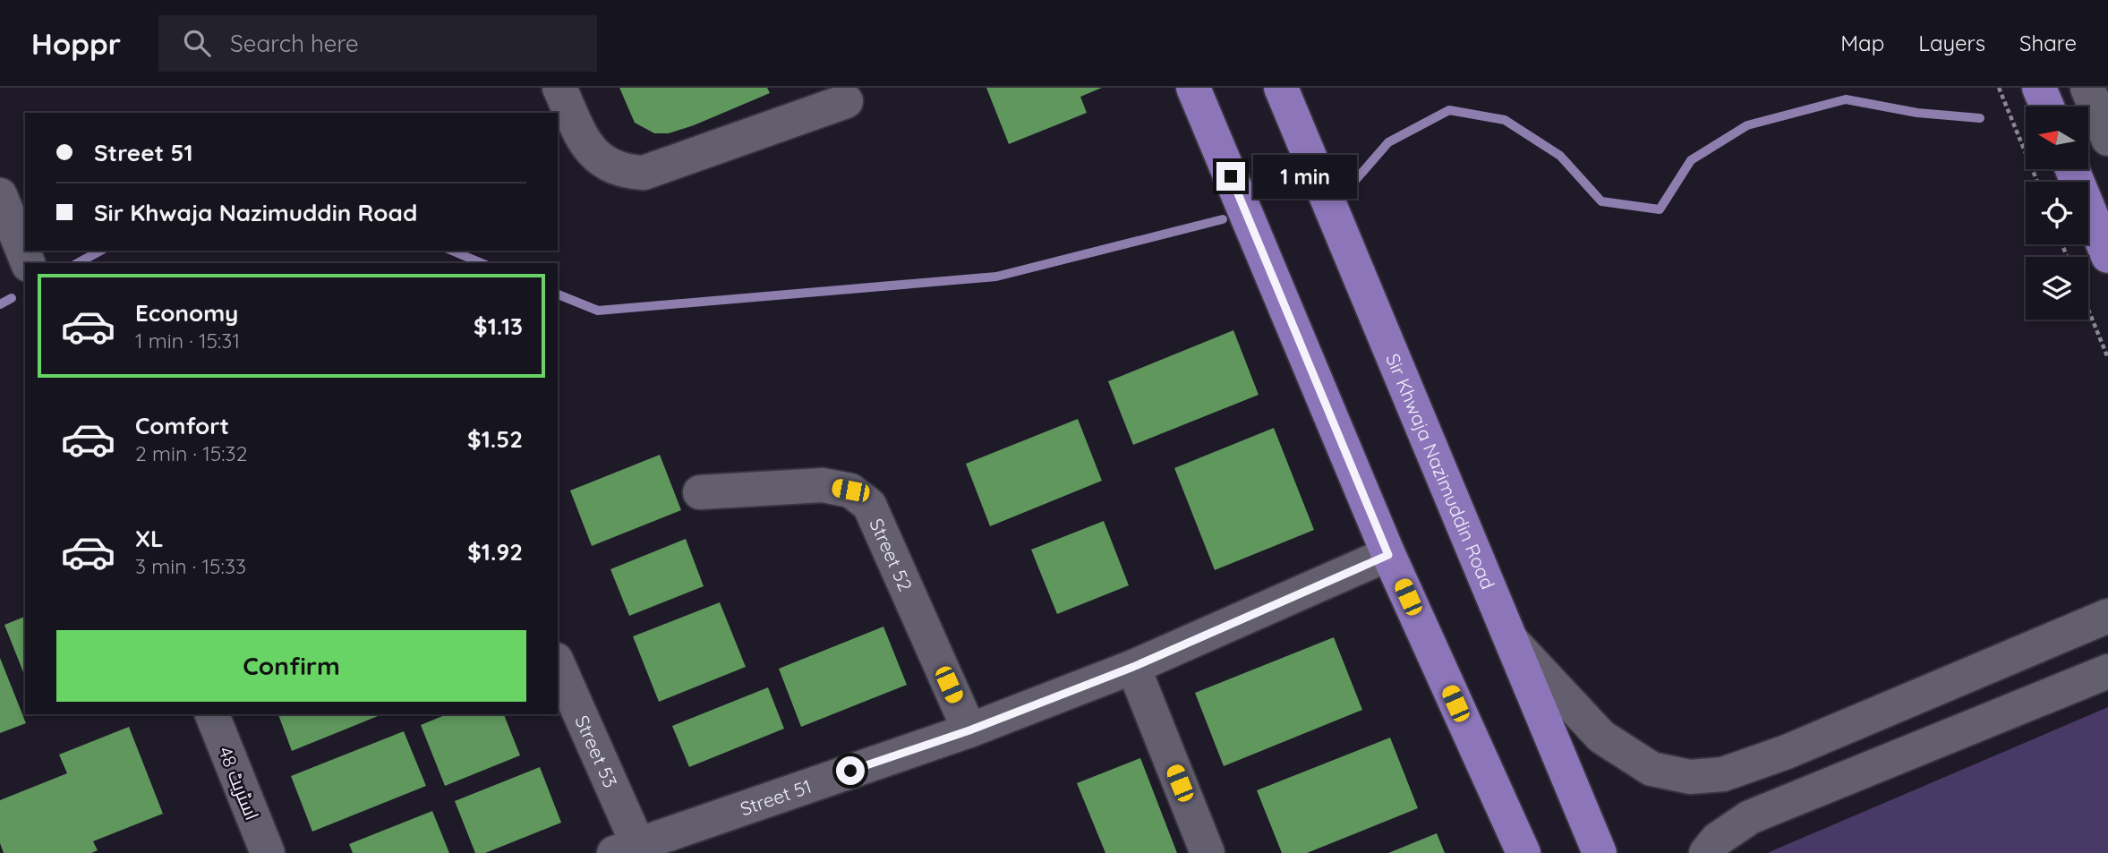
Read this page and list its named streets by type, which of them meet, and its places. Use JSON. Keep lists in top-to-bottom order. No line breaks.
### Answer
{"streets":{"main road":["Sir Khwaja Nazimuddin Road"],"street":["Street 52","Street 53","اسٹریٹ 48","Street 51"]},"crossings":[["Street 52","Street 51"],["Street 53","Street 51"]],"north":"left","page":{"header":"Hoppr","search":"Search here","nav":["Map","Layers","Share"],"banner":["Street 51","Sir Khwaja Nazimuddin Road"],"bubble":"1 min","list":[{"name":"Economy","note":"1 min · 15:31","value":"$1.13"},{"name":"Comfort","note":"2 min · 15:32","value":"$1.52"},{"name":"XL","note":"3 min · 15:33","value":"$1.92"}],"buttons":"Confirm"}}
